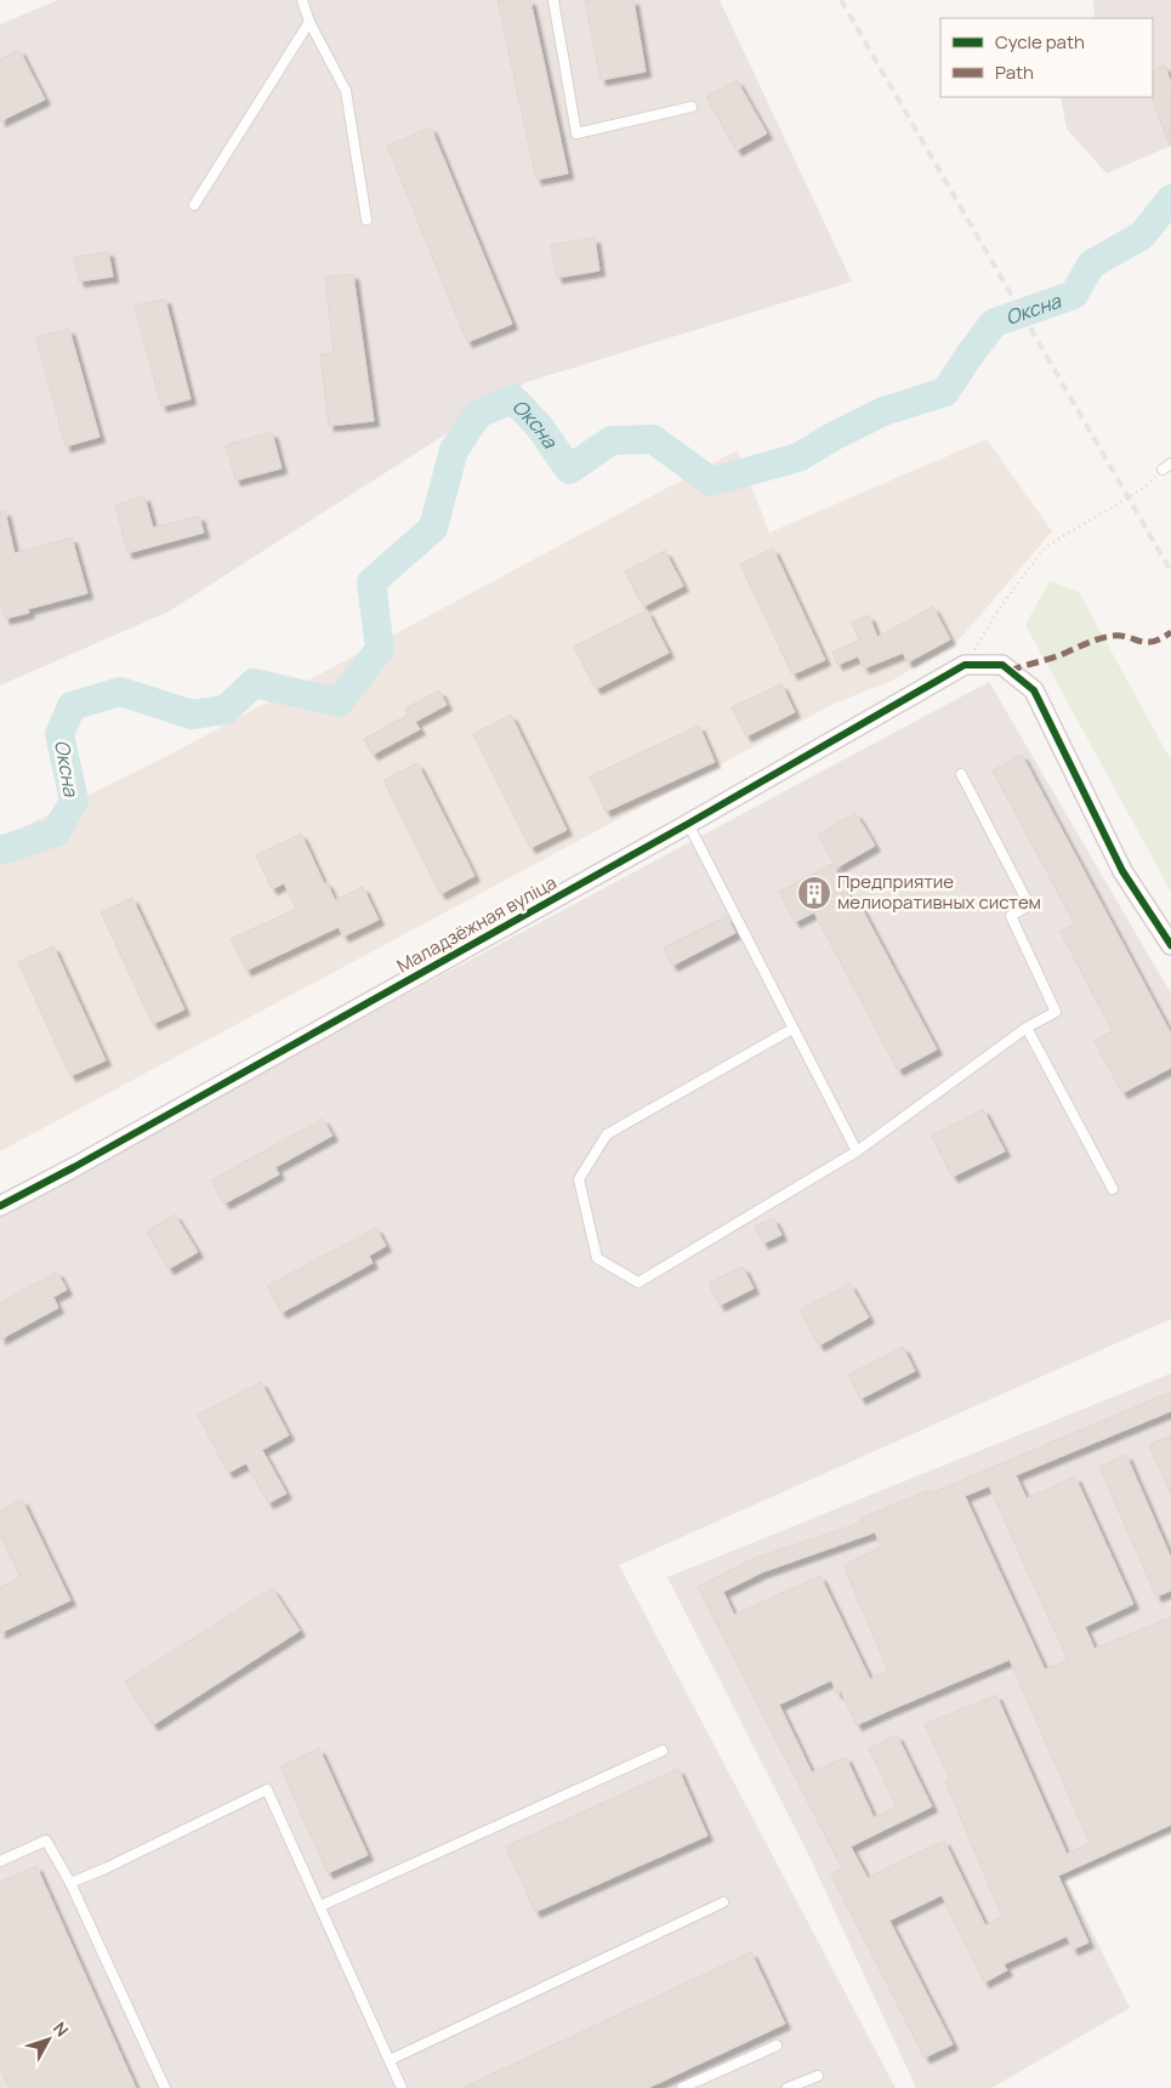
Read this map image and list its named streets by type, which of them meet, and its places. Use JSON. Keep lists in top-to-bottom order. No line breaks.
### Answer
{"streets":{"street":["Маладзёжная вуліца"]},"water":["Оксна"],"places":{"building":["Предприятие мелиоративных систем"]},"legend":["Cycle path","Path"],"north":"top right"}
